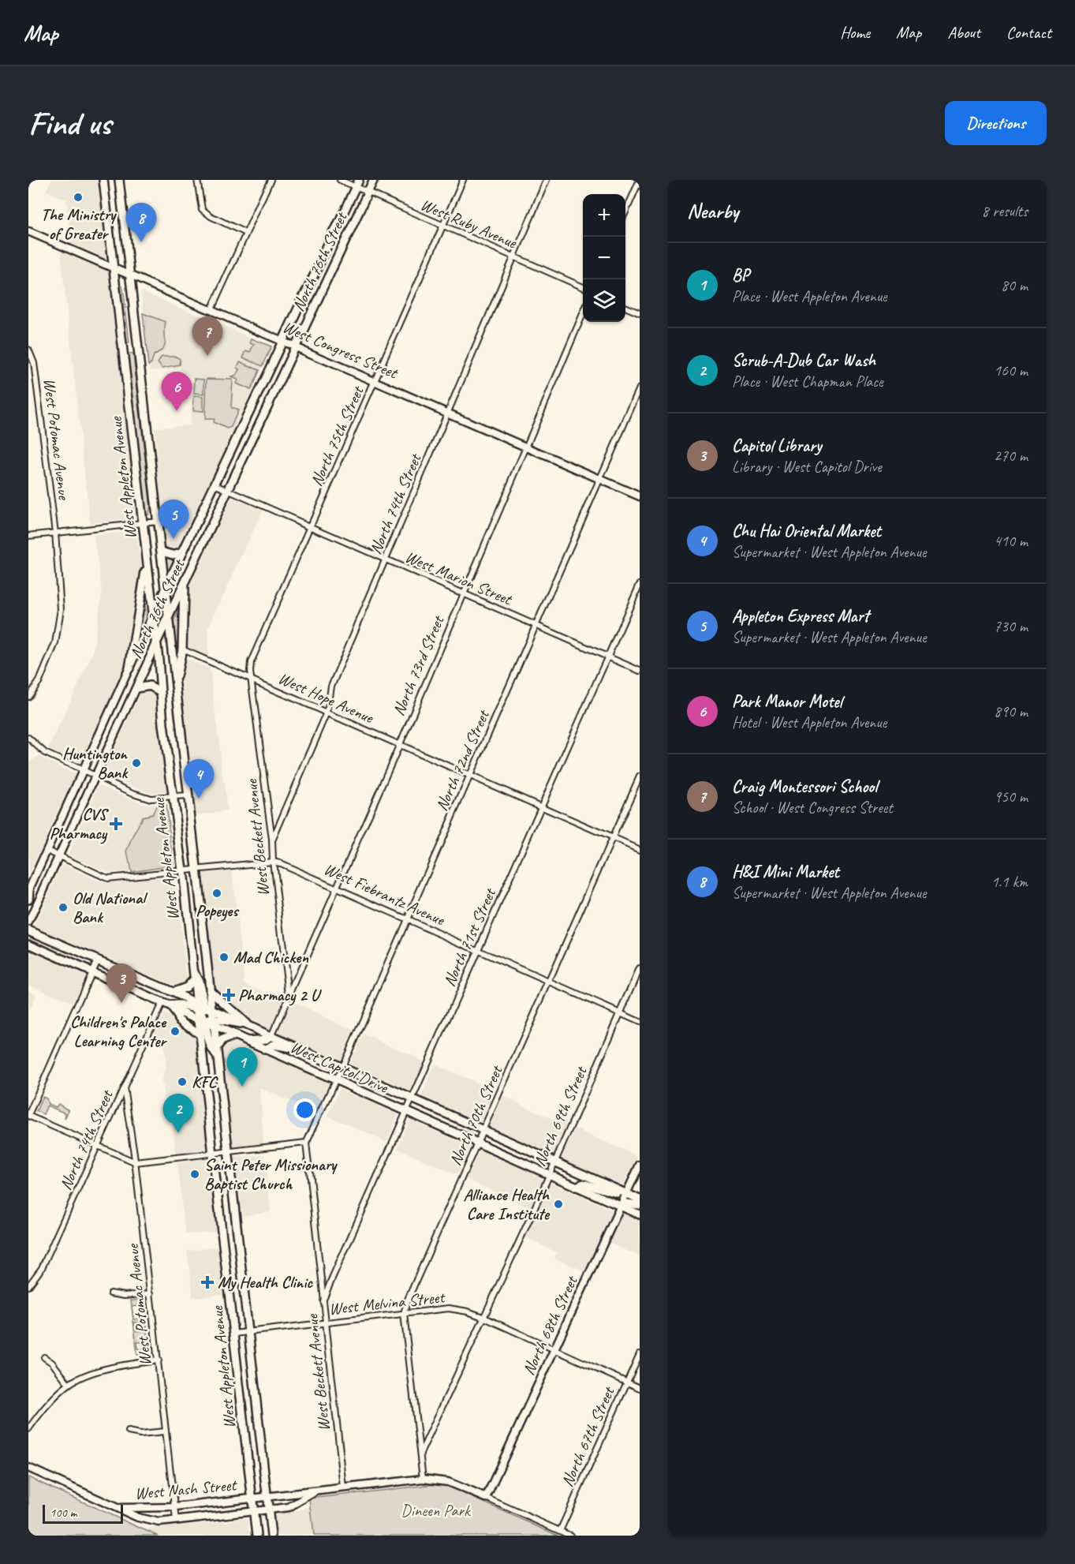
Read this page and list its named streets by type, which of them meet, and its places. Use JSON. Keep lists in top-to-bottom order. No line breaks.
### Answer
{"streets":{"main road":["North 76th Street","West Appleton Avenue","West Capitol Drive"],"street":["West Ruby Avenue","West Congress Street","North 75th Street","West Potomac Avenue","North 74th Street","West Marion Street","North 73rd Street","West Hope Avenue","North 72nd Street","West Beckett Avenue","West Fiebrantz Avenue","North 71st Street","North 70th Street","North 69th Street","West Melvina Street","North 68th Street","North 67th Street","West Nash Street"]},"crossings":[["West Ruby Avenue","North 76th Street"],["West Ruby Avenue","North 75th Street"],["West Ruby Avenue","North 74th Street"],["North 76th Street","West Congress Street"],["North 76th Street","West Appleton Avenue"],["North 76th Street","West Marion Street"],["West Congress Street","North 75th Street"],["West Congress Street","West Appleton Avenue"],["West Congress Street","North 74th Street"],["West Congress Street","North 73rd Street"],["West Congress Street","North 72nd Street"],["North 75th Street","West Marion Street"],["North 75th Street","West Hope Avenue"],["North 75th Street","West Beckett Avenue"],["West Potomac Avenue","North 74th Street"],["West Potomac Avenue","West Nash Street"],["West Appleton Avenue","West Capitol Drive"],["West Appleton Avenue","West Melvina Street"],["West Appleton Avenue","West Nash Street"],["North 74th Street","West Marion Street"],["North 74th Street","West Hope Avenue"],["North 74th Street","West Beckett Avenue"],["North 74th Street","West Capitol Drive"],["West Marion Street","North 73rd Street"],["West Marion Street","North 72nd Street"],["West Marion Street","North 71st Street"],["North 73rd Street","West Hope Avenue"],["North 73rd Street","West Beckett Avenue"],["North 73rd Street","West Fiebrantz Avenue"],["North 73rd Street","West Capitol Drive"],["West Hope Avenue","North 72nd Street"],["West Hope Avenue","West Beckett Avenue"],["West Hope Avenue","North 71st Street"],["West Hope Avenue","North 70th Street"],["North 72nd Street","West Beckett Avenue"],["North 72nd Street","West Fiebrantz Avenue"],["North 72nd Street","West Capitol Drive"],["West Beckett Avenue","West Fiebrantz Avenue"],["West Beckett Avenue","North 71st Street"],["West Beckett Avenue","West Melvina Street"],["West Beckett Avenue","West Nash Street"],["West Fiebrantz Avenue","North 71st Street"],["West Fiebrantz Avenue","North 70th Street"],["West Fiebrantz Avenue","North 69th Street"],["North 71st Street","West Capitol Drive"],["West Capitol Drive","North 70th Street"],["West Capitol Drive","North 69th Street"],["West Capitol Drive","North 68th Street"],["North 70th Street","North 69th Street"],["North 70th Street","West Melvina Street"],["North 70th Street","West Nash Street"],["North 69th Street","West Melvina Street"],["West Melvina Street","North 68th Street"],["West Melvina Street","North 67th Street"],["North 68th Street","West Nash Street"]],"parks":["Dineen Park"],"places":{"other":["The Ministry of Greater","Huntington Bank","Popeyes","Old National Bank","Mad Chicken","Children's Palace Learning Center","KFC","Saint Peter Missionary Baptist Church","Alliance Health Care Institute"],"health":["CVS Pharmacy","Pharmacy 2 U","My Health Clinic"]},"scale_bar":"100 m","page":{"header":"Map","nav":["Home","Map","About","Contact"],"buttons":"Directions","title":"Find us","heading":["Nearby","8 results"],"map_buttons":["+","−"],"pins":["8","7","6","5","4","3","1","2"],"list":[{"mark":"1","name":"BP","note":"Place · West Appleton Avenue","value":"80 m"},{"mark":"2","name":"Scrub-A-Dub Car Wash","note":"Place · West Chapman Place","value":"160 m"},{"mark":"3","name":"Capitol Library","note":"Library · West Capitol Drive","value":"270 m"},{"mark":"4","name":"Chu Hai Oriental Market","note":"Supermarket · West Appleton Avenue","value":"410 m"},{"mark":"5","name":"Appleton Express Mart","note":"Supermarket · West Appleton Avenue","value":"730 m"},{"mark":"6","name":"Park Manor Motel","note":"Hotel · West Appleton Avenue","value":"890 m"},{"mark":"7","name":"Craig Montessori School","note":"School · West Congress Street","value":"950 m"},{"mark":"8","name":"H&I Mini Market","note":"Supermarket · West Appleton Avenue","value":"1.1 km"}],"scale":"100 m"}}
